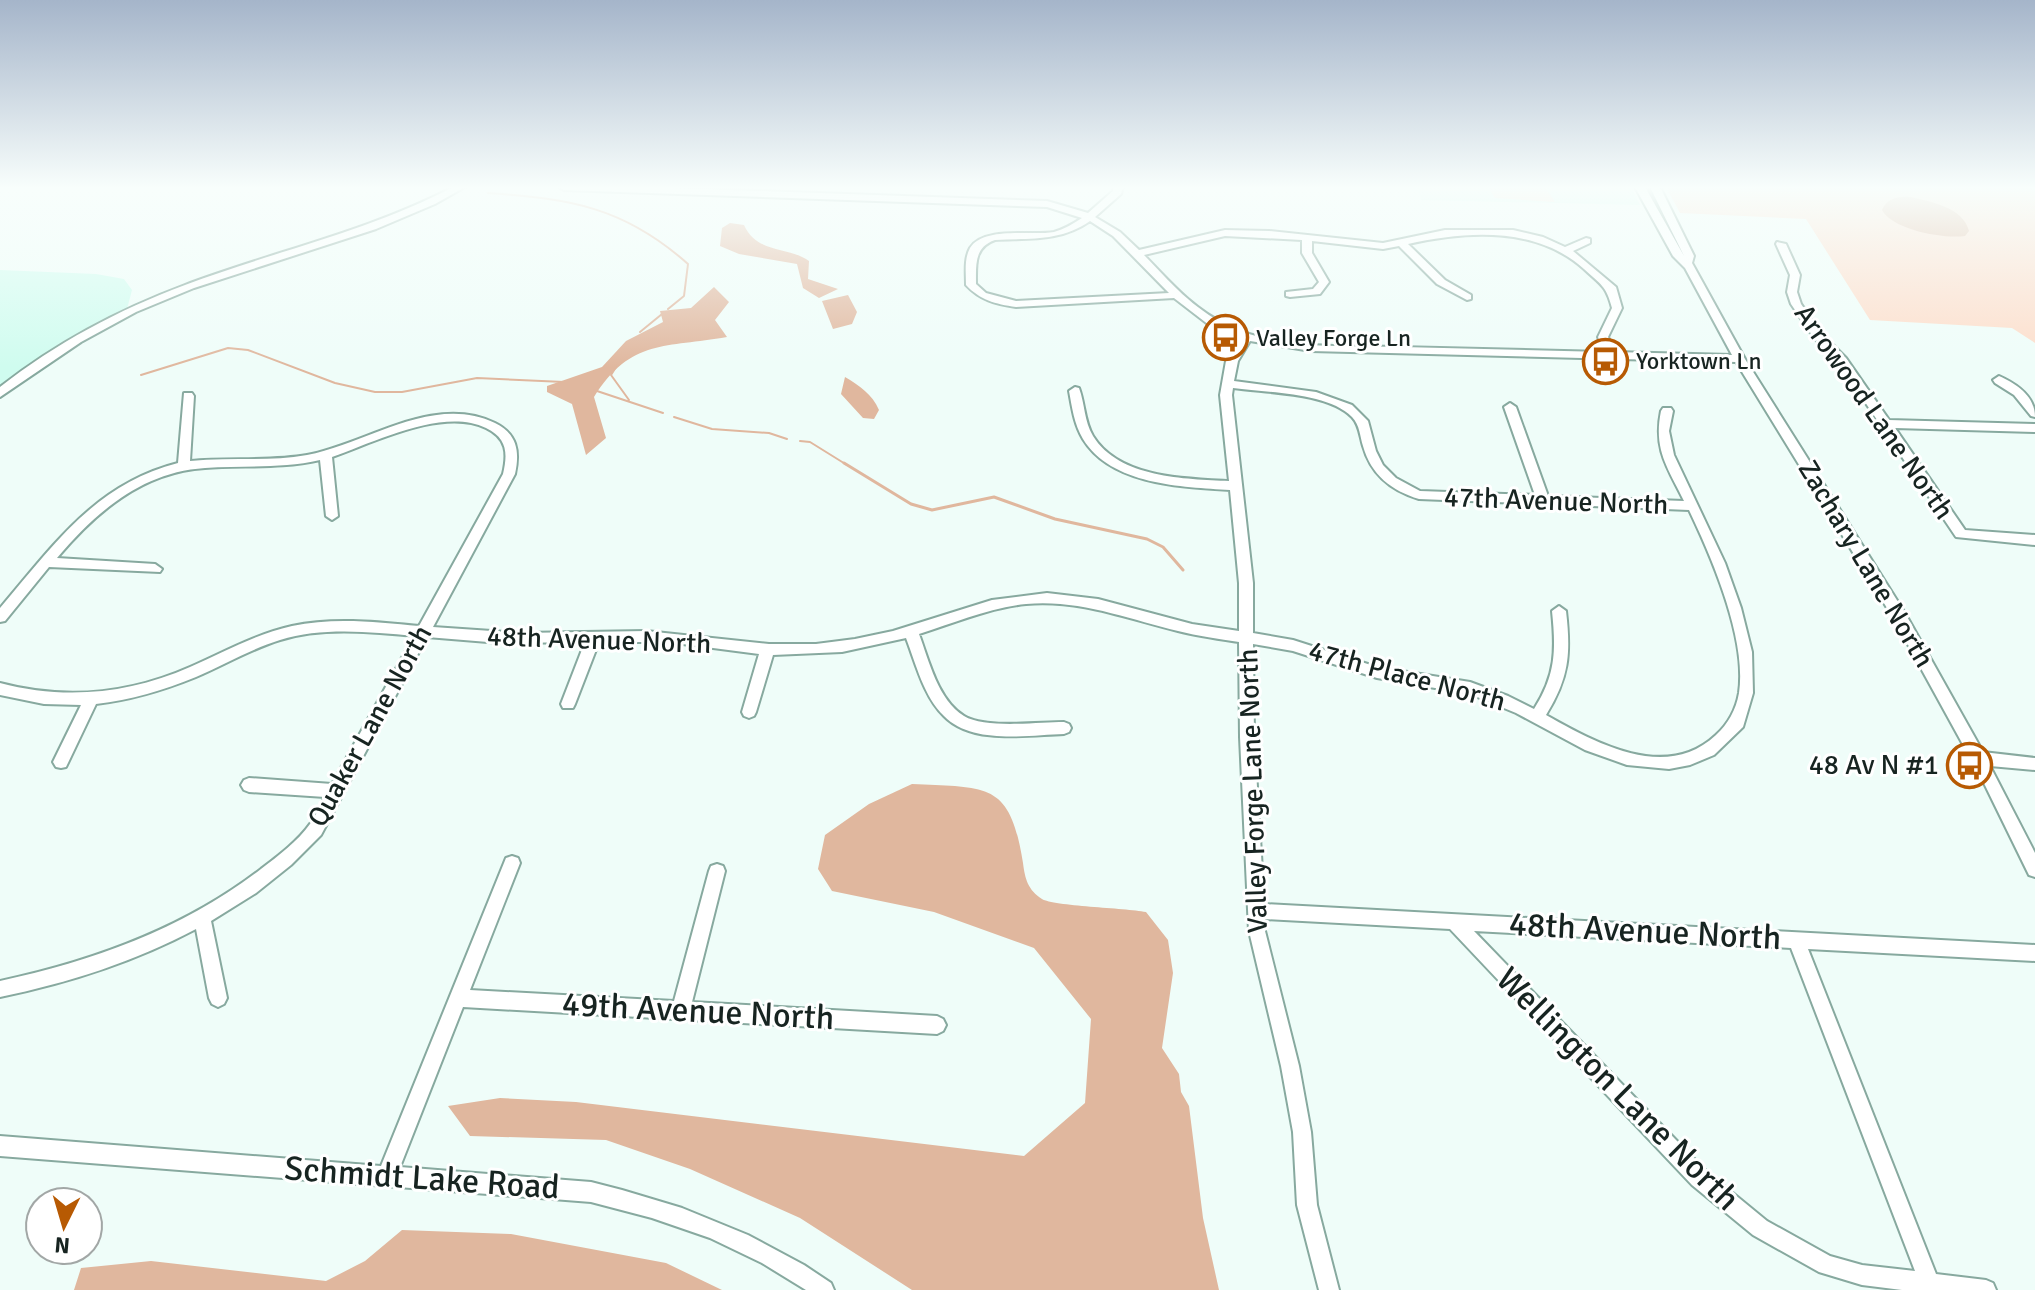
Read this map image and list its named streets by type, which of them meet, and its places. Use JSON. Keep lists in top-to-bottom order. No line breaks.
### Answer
{"streets":{"street":["Arrowood Lane North","47th Avenue North","Zachary Lane North","48th Avenue North","47th Place North","Quaker Lane North","Valley Forge Lane North","49th Avenue North","Wellington Lane North","Schmidt Lake Road"]},"crossings":[["47th Avenue North","47th Place North"],["47th Avenue North","Valley Forge Lane North"],["48th Avenue North","47th Place North"],["48th Avenue North","Quaker Lane North"],["48th Avenue North","Valley Forge Lane North"],["48th Avenue North","Wellington Lane North"],["47th Place North","Valley Forge Lane North"]],"places":{"bus stop":["Valley Forge Ln","Yorktown Ln","48 Av N #1"]},"north":"bottom"}
